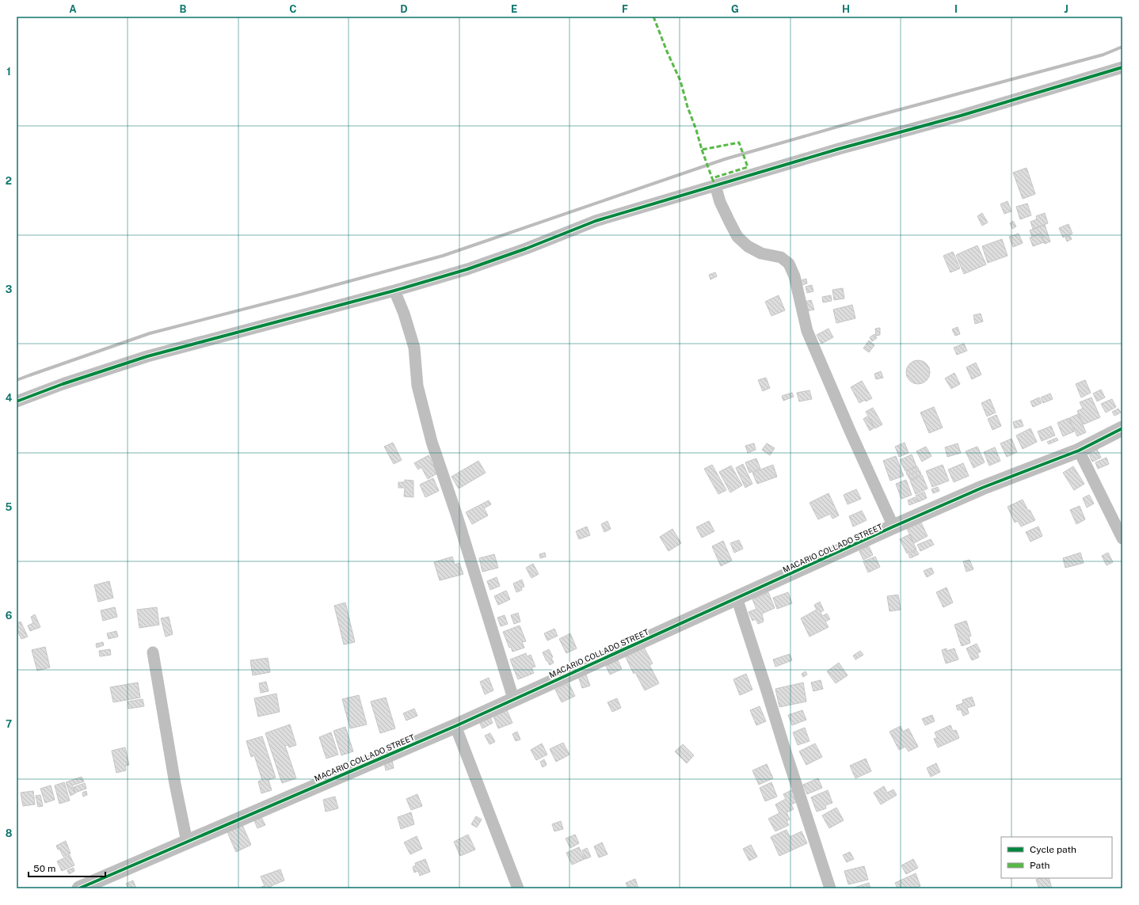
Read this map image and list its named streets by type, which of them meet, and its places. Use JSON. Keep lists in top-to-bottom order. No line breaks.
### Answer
{"streets":{"street":["MACARIO COLLADO STREET"]},"legend":["Cycle path","Path"],"scale_bar":"50 m","grid":{"columns":["A","B","C","D","E","F","G","H","I","J"],"rows":["1","2","3","4","5","6","7","8"]}}
